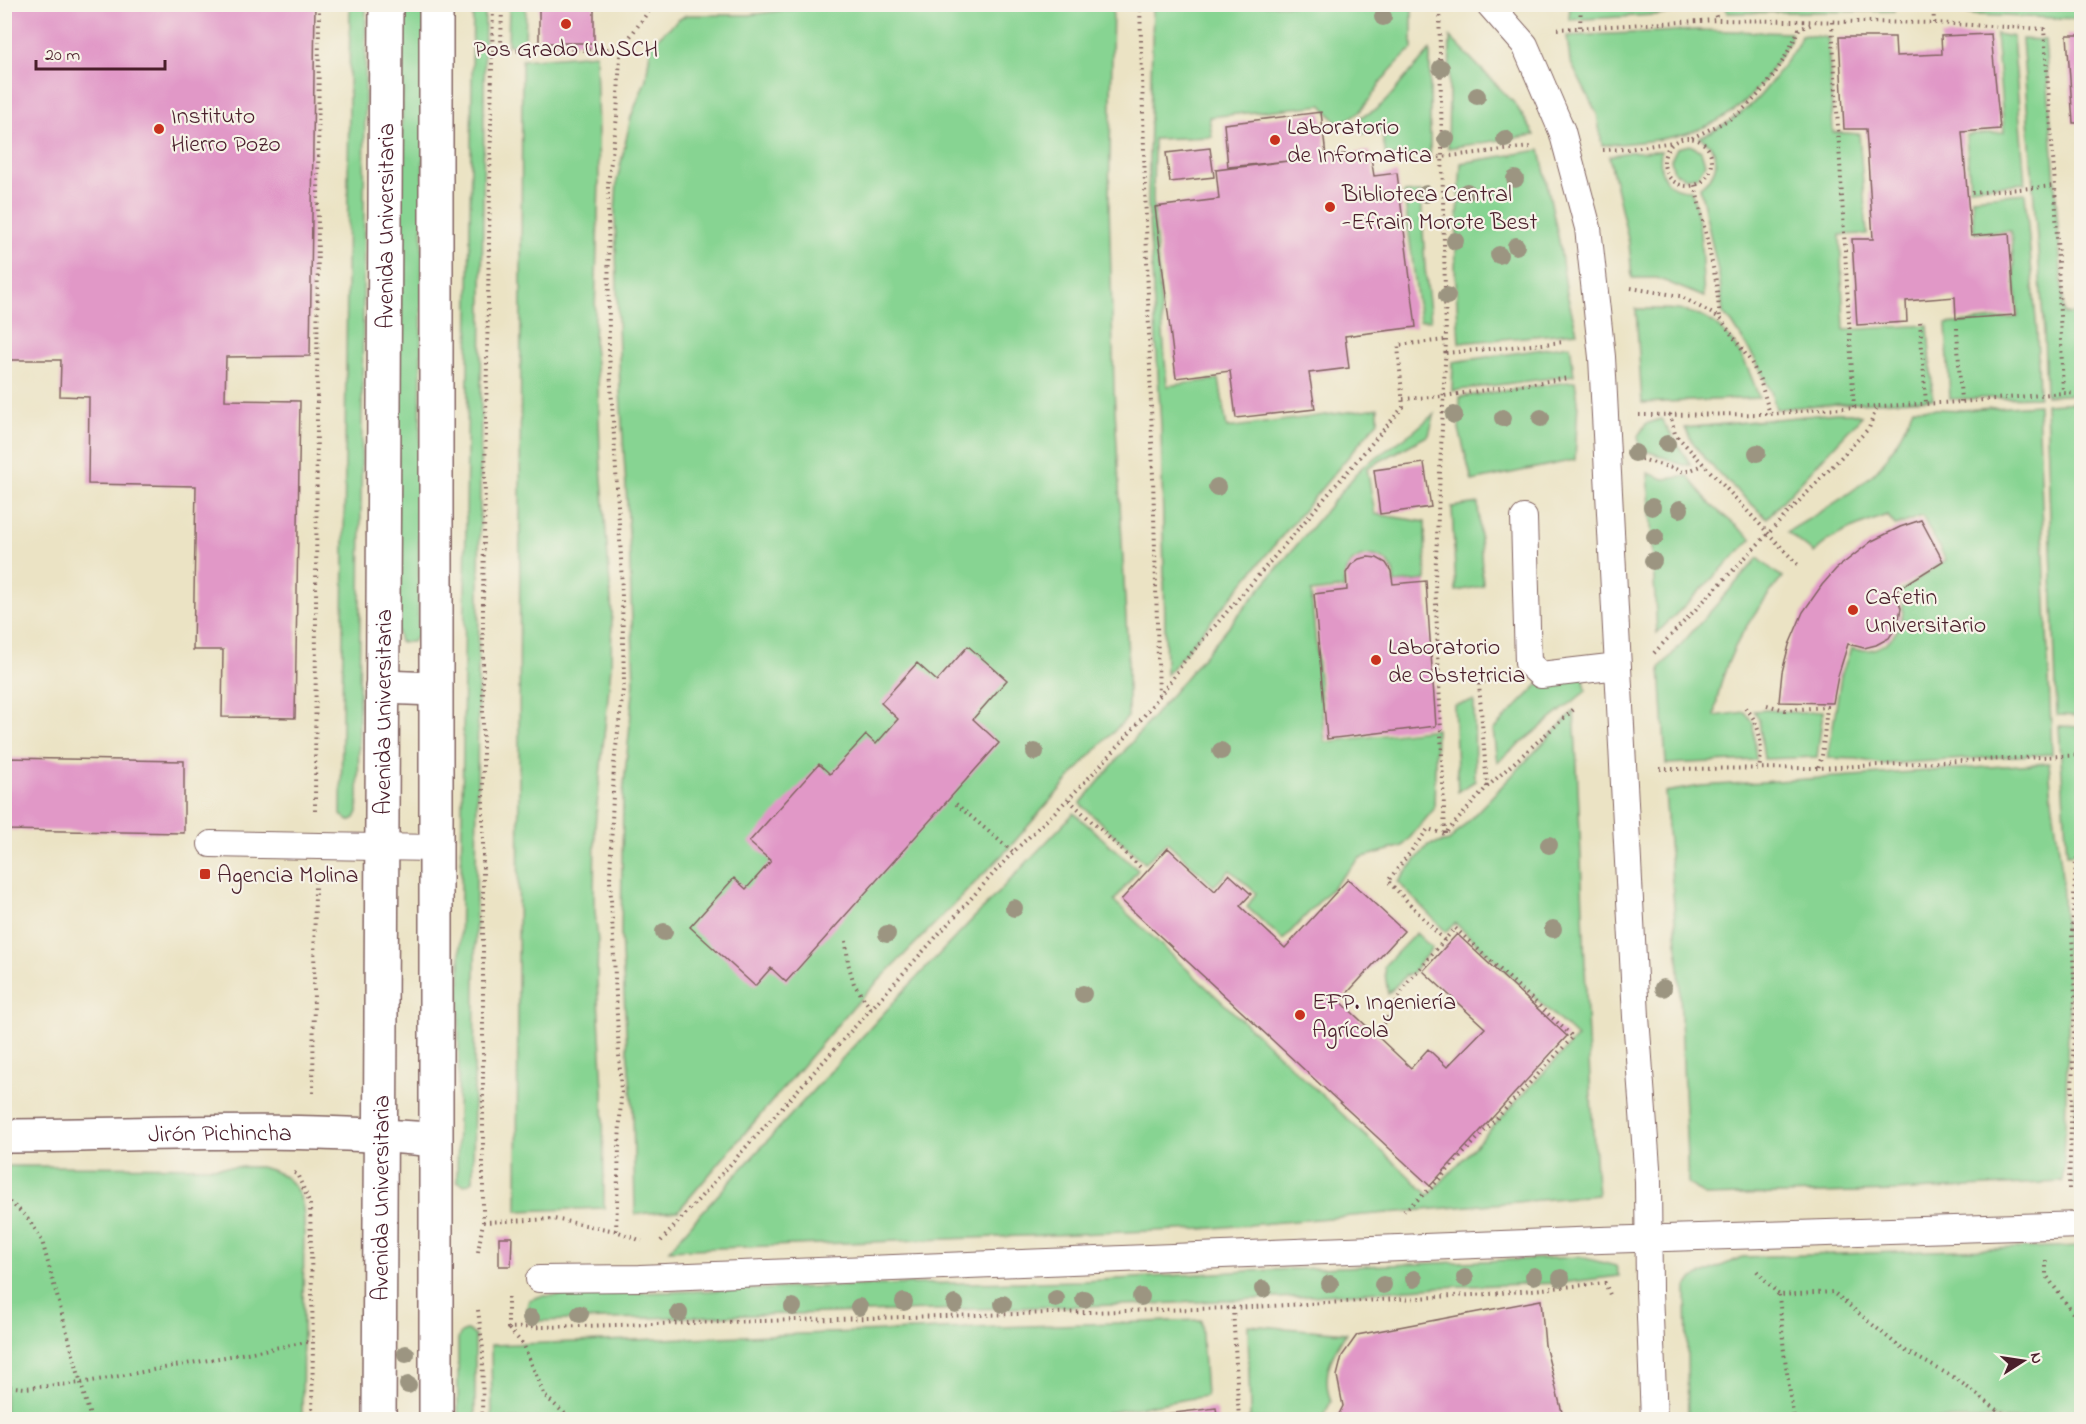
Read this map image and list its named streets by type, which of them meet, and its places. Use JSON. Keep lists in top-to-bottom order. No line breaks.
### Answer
{"streets":{"street":["Avenida Universitaria","Jirón Pichincha"]},"crossings":[["Avenida Universitaria","Jirón Pichincha"]],"places":{"other":["Pos Grado UNSCH","Instituto Hierro Pozo","Laboratorio de Informatica","Biblioteca Central -Efrain Morote Best","Cafetin Universitario","Laboratorio de Obstetricia","EFP. Ingeniería Agrícola"],"transit":["Agencia Molina"]},"scale_bar":"20 m","north":"right"}
